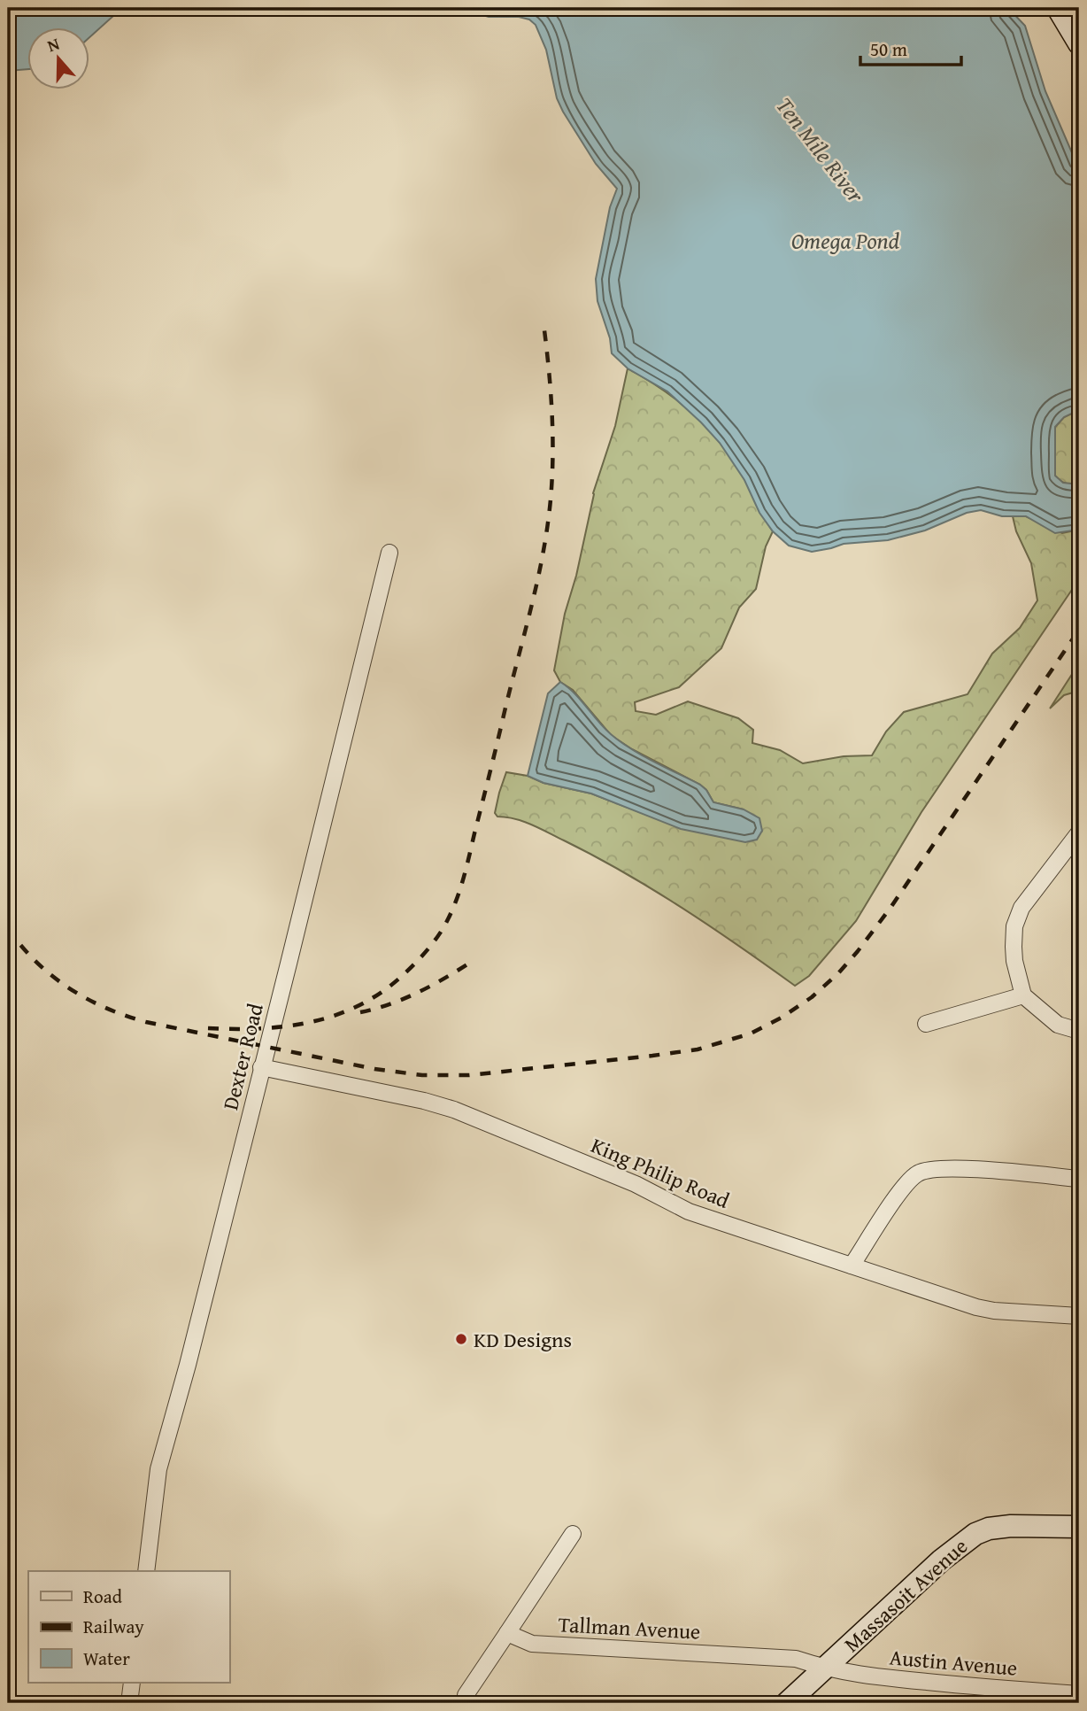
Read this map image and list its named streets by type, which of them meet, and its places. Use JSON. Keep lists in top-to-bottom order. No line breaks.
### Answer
{"streets":{"main road":["Massasoit Avenue"],"street":["Dexter Road","King Philip Road","Tallman Avenue","Austin Avenue"]},"crossings":[["Dexter Road","King Philip Road"],["Massasoit Avenue","Tallman Avenue"],["Massasoit Avenue","Austin Avenue"],["Tallman Avenue","Austin Avenue"]],"water":["Ten Mile River","Omega Pond"],"places":["KD Designs"],"legend":["Road","Railway","Water"],"scale_bar":"50 m","north":"top"}
